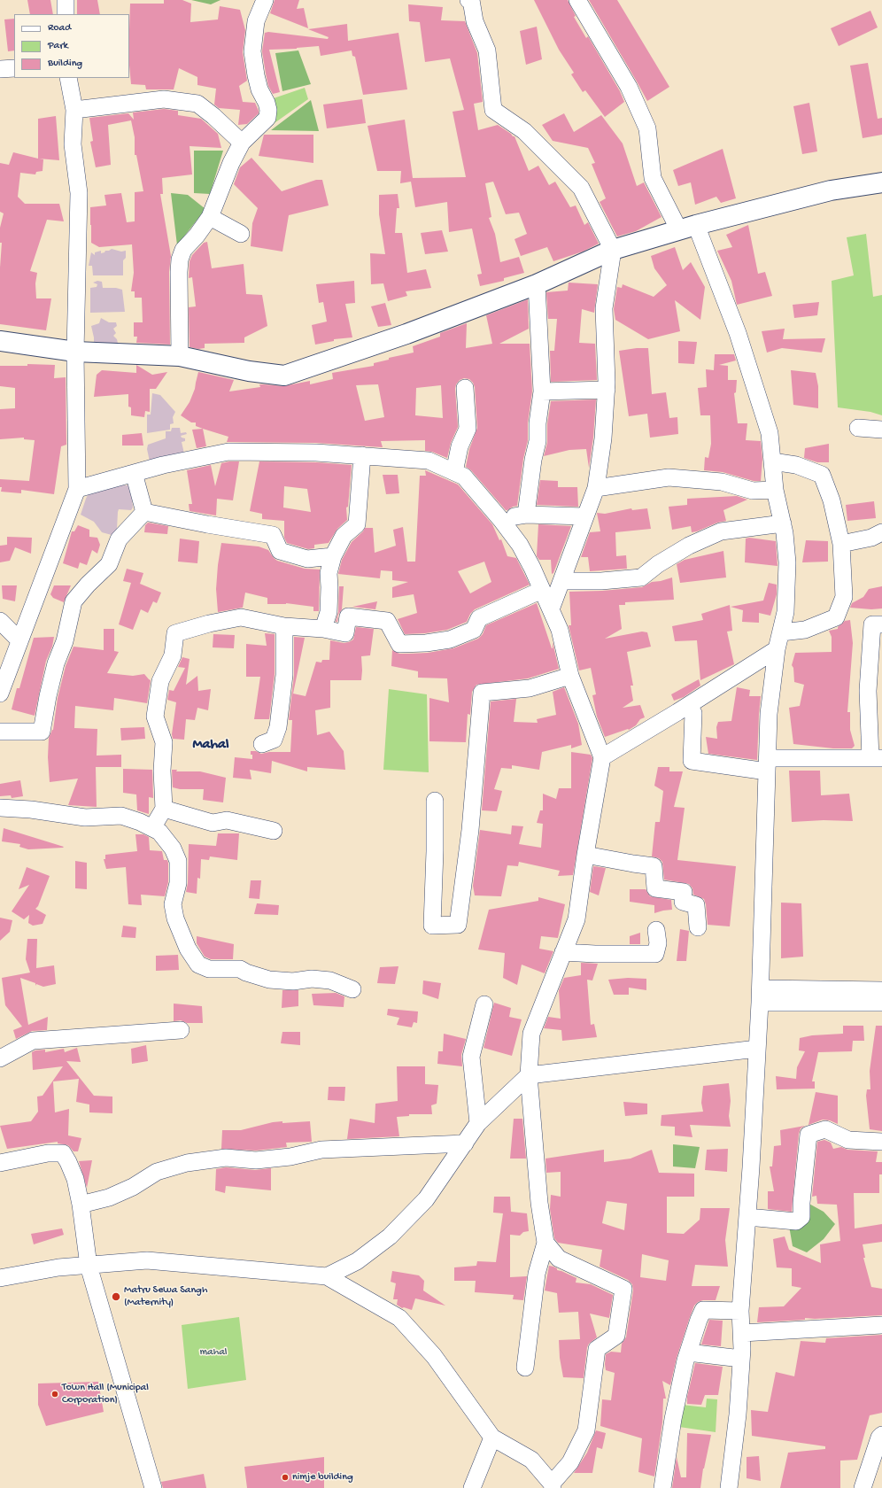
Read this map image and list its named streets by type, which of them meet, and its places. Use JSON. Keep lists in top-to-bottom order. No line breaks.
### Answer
{"districts":["Mahal"],"parks":["mahal"],"places":["Matru Sewa Sangh (Maternity)","Town Hall (Municipal Corporation)","nimje building"],"legend":["Road","Park","Building"]}
